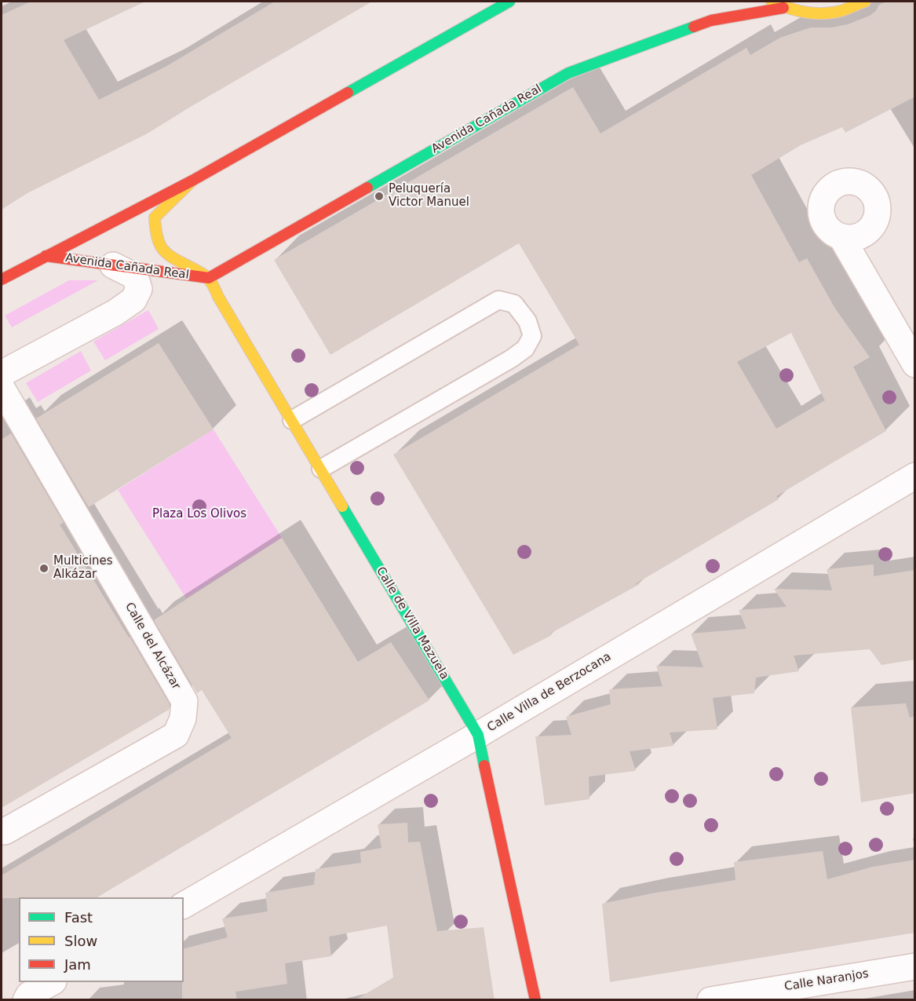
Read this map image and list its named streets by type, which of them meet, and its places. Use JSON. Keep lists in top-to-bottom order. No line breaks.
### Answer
{"streets":{"main road":["Avenida Cañada Real","Calle de Villa Mazuela"],"street":["Calle del Alcázar","Calle Villa de Berzocana","Calle Naranjos"]},"crossings":[["Avenida Cañada Real","Calle de Villa Mazuela"],["Calle de Villa Mazuela","Calle Villa de Berzocana"]],"parks":["Plaza Los Olivos"],"places":["Peluquería Victor Manuel","Multicines Alkázar"],"legend":["Fast","Slow","Jam"]}
